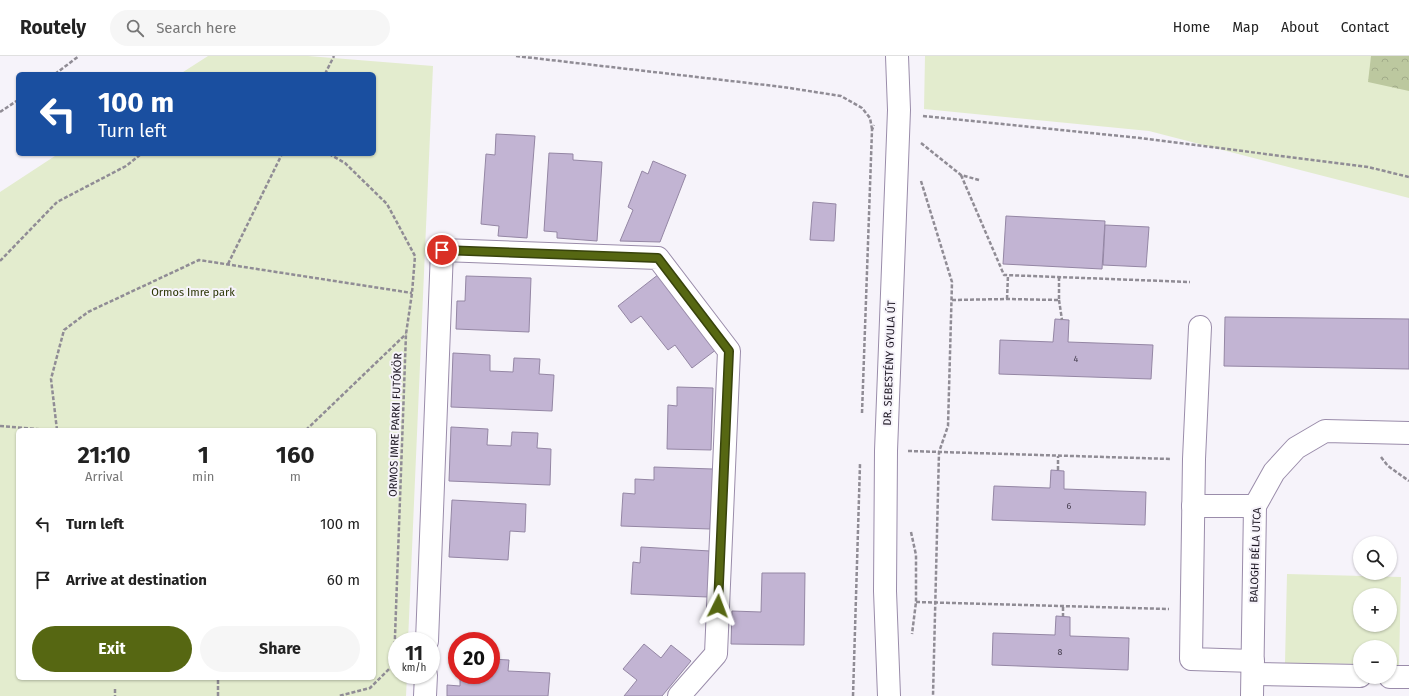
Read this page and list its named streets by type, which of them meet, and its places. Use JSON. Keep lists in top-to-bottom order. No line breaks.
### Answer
{"streets":{"street":["DR. SEBESTÉNY GYULA ÚT","BALOGH BÉLA UTCA"],"path":["ORMOS IMRE PARKI FUTÓKÖR"]},"parks":["Ormos Imre park"],"house_numbers":["4","6","8"],"page":{"header":"Routely","search":"Search here","nav":["Home","Map","About","Contact"],"turn":["100 m","Turn left"],"eta":["21:10","Arrival","1","min","160","m"],"list":[{"name":"Turn left","value":"100 m"},{"name":"Arrive at destination","value":"60 m"}],"map_buttons":["+","−"],"buttons":["Exit","Share"],"speed":"11 km/h","limit":"20"}}
